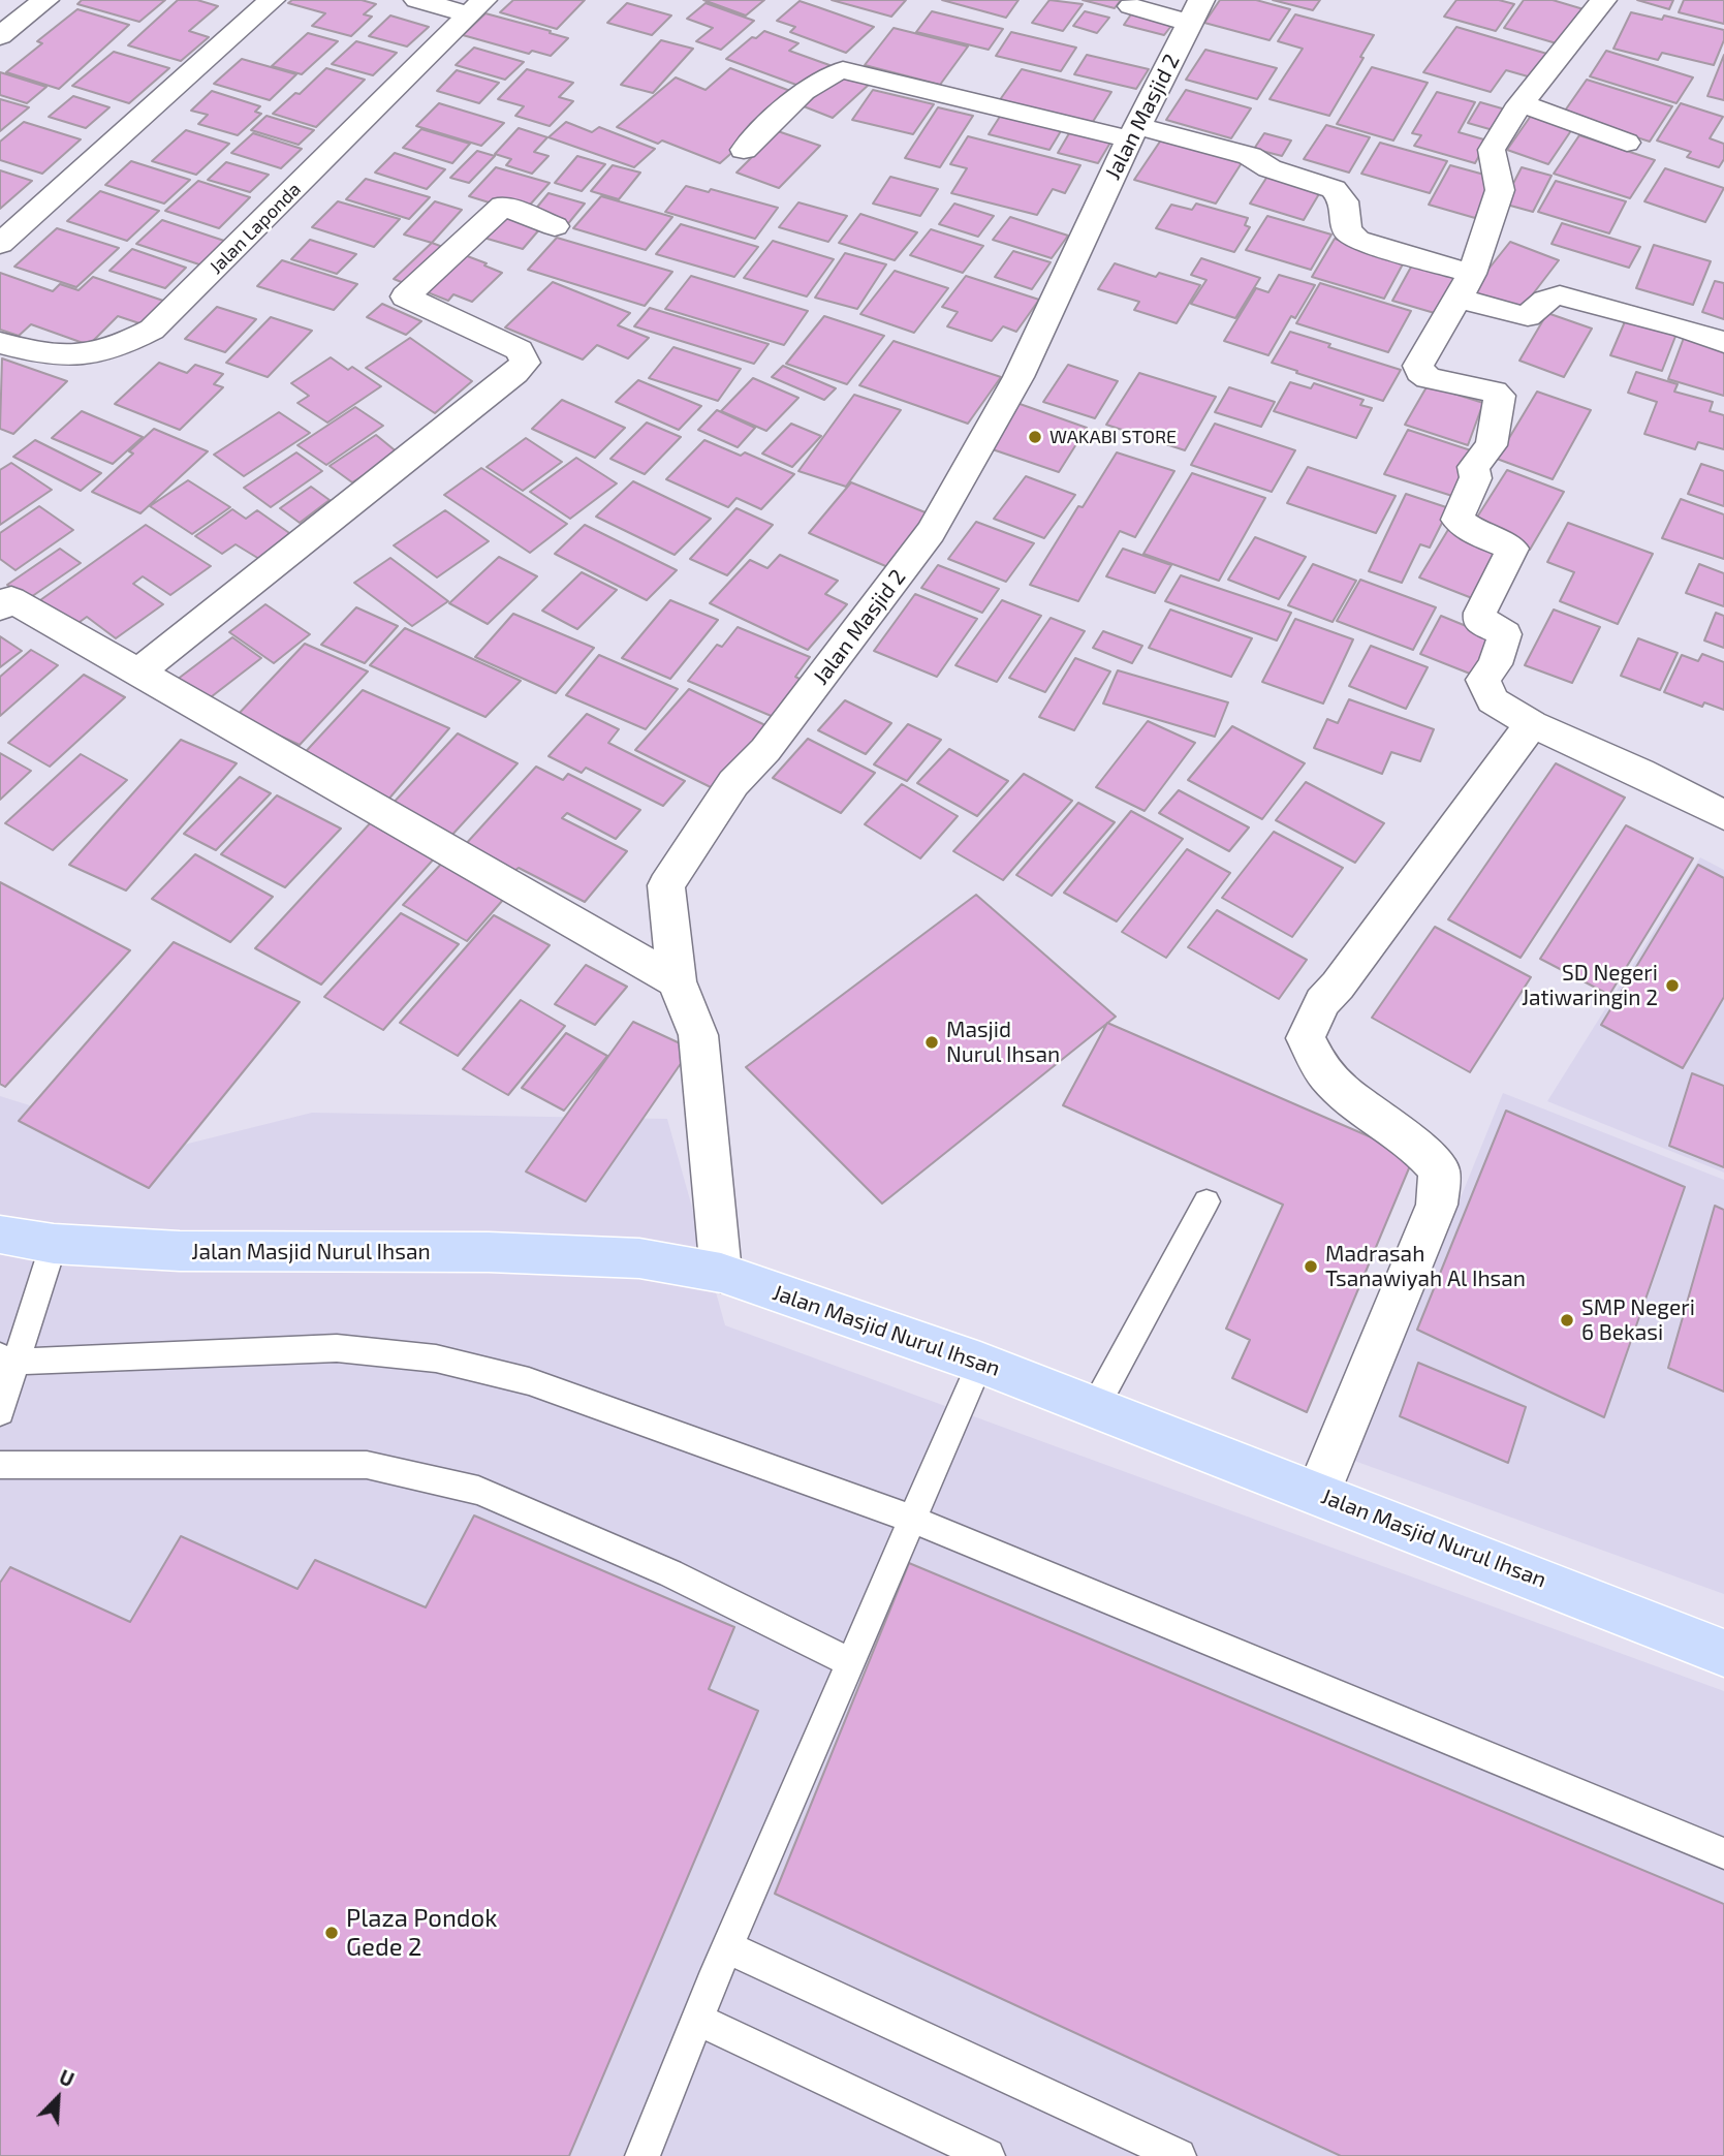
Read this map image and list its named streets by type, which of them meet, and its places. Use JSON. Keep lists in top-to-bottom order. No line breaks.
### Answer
{"streets":{"main road":["Jalan Masjid Nurul Ihsan"],"street":["Jalan Masjid 2","Jalan Laponda"]},"crossings":[["Jalan Masjid 2","Jalan Masjid Nurul Ihsan"]],"places":["WAKABI STORE","SD Negeri Jatiwaringin 2","Masjid Nurul Ihsan","Madrasah Tsanawiyah Al Ihsan","SMP Negeri 6 Bekasi","Plaza Pondok Gede 2"],"north":"top right"}
